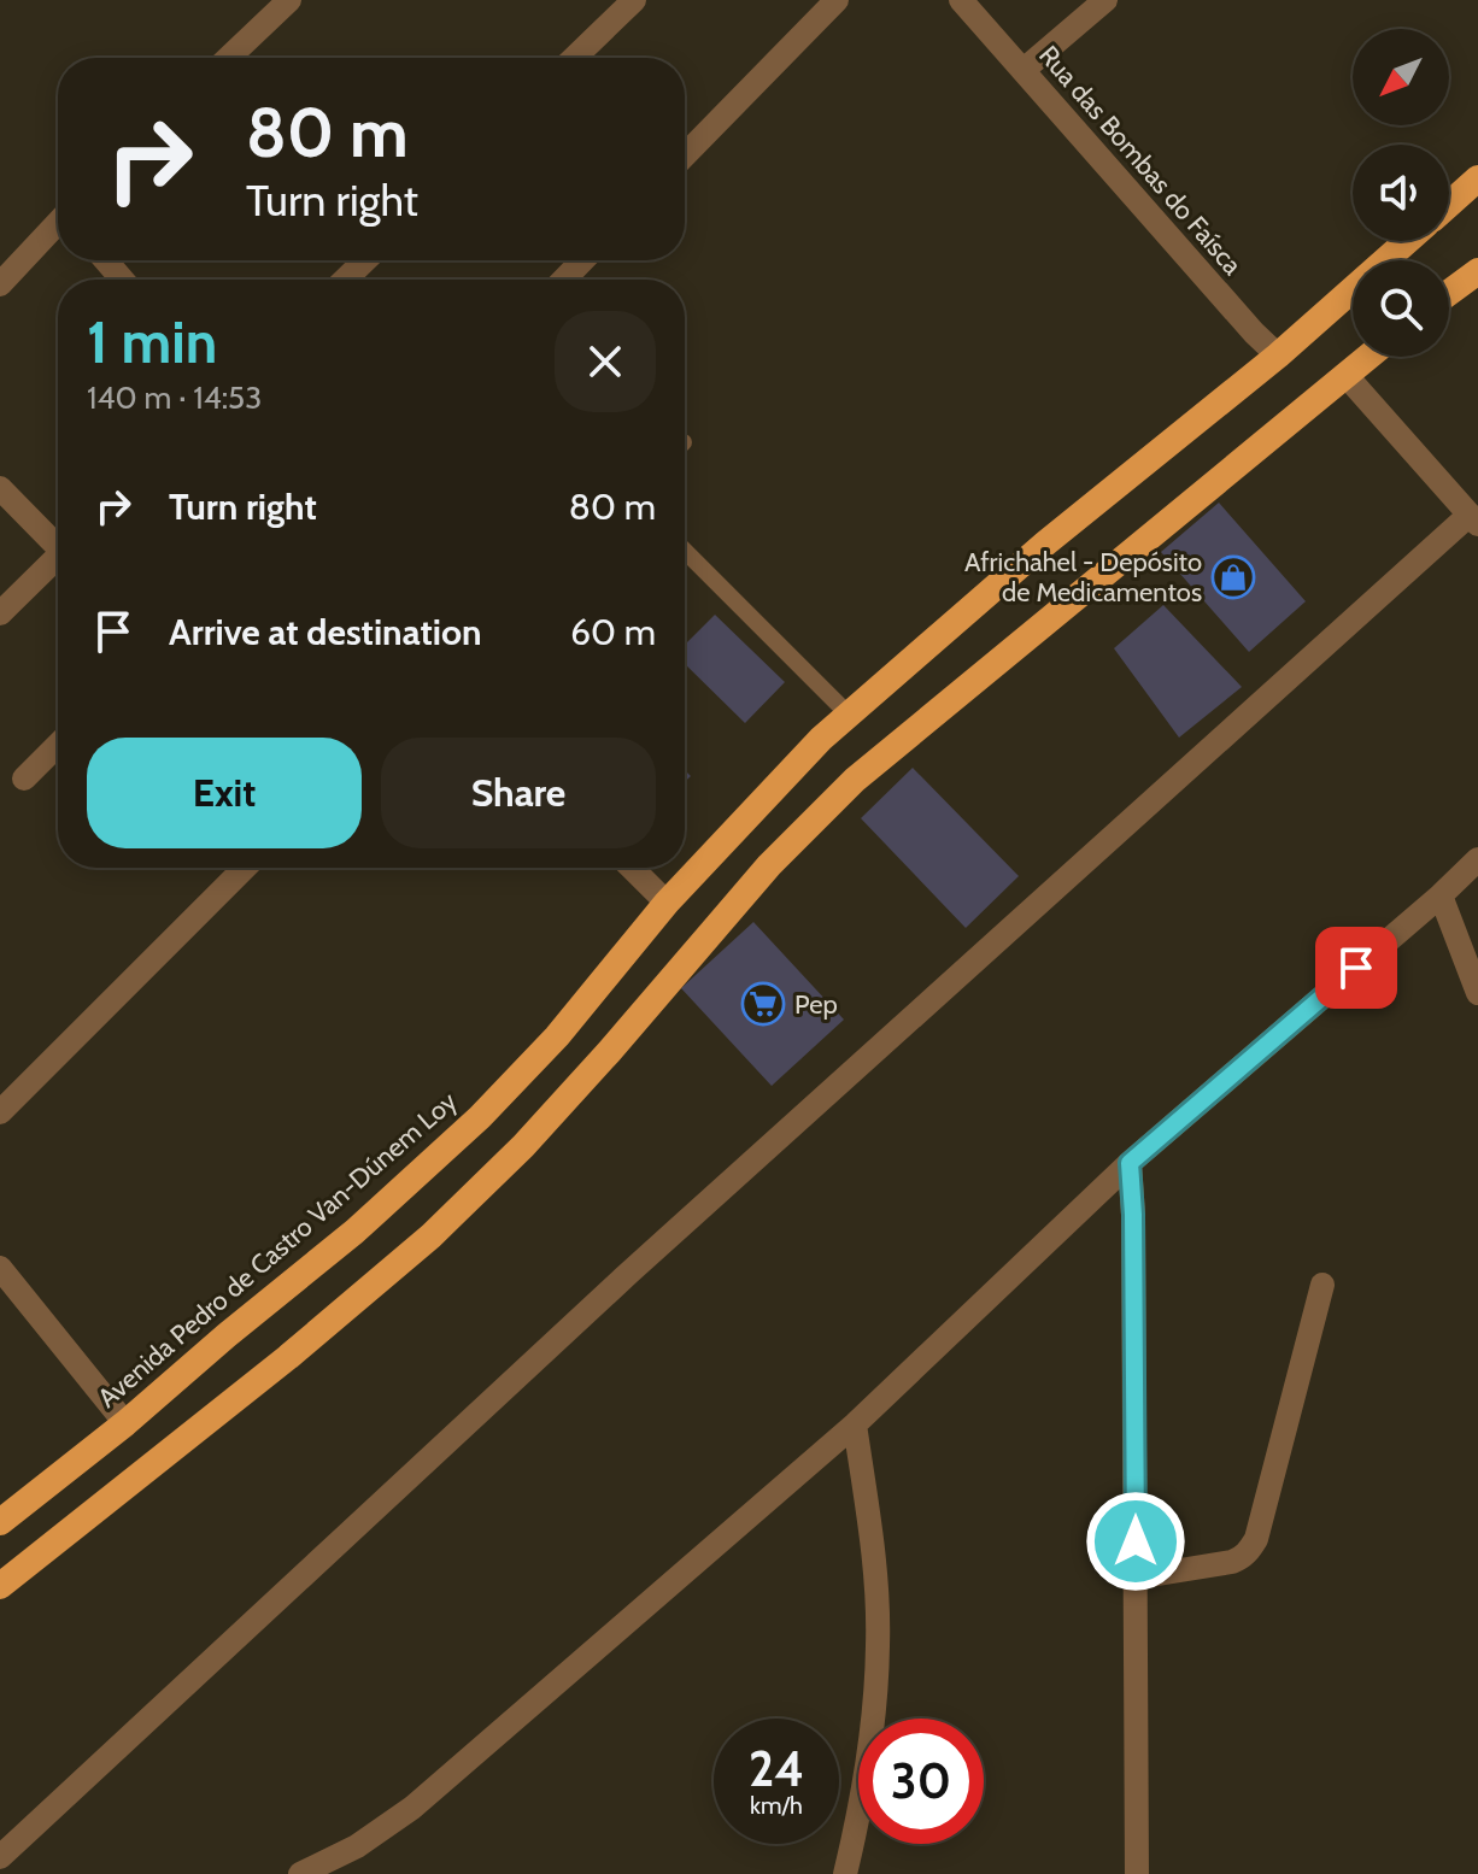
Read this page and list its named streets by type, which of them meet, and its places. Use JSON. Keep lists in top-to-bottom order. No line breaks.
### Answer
{"streets":{"highway":["Avenida Pedro de Castro Van-Dúnem Loy"],"street":["Rua das Bombas do Faísca"]},"crossings":[["Rua das Bombas do Faísca","Avenida Pedro de Castro Van-Dúnem Loy"]],"places":{"shop":["Africhahel - Depósito de Medicamentos"],"supermarket":["Pep"]},"north":"bottom left","page":{"turn":["80 m","Turn right"],"heading":["1 min","140 m · 14:53"],"list":[{"name":"Turn right","value":"80 m"},{"name":"Arrive at destination","value":"60 m"}],"buttons":["Exit","Share"],"speed":"24 km/h","limit":"30"}}
